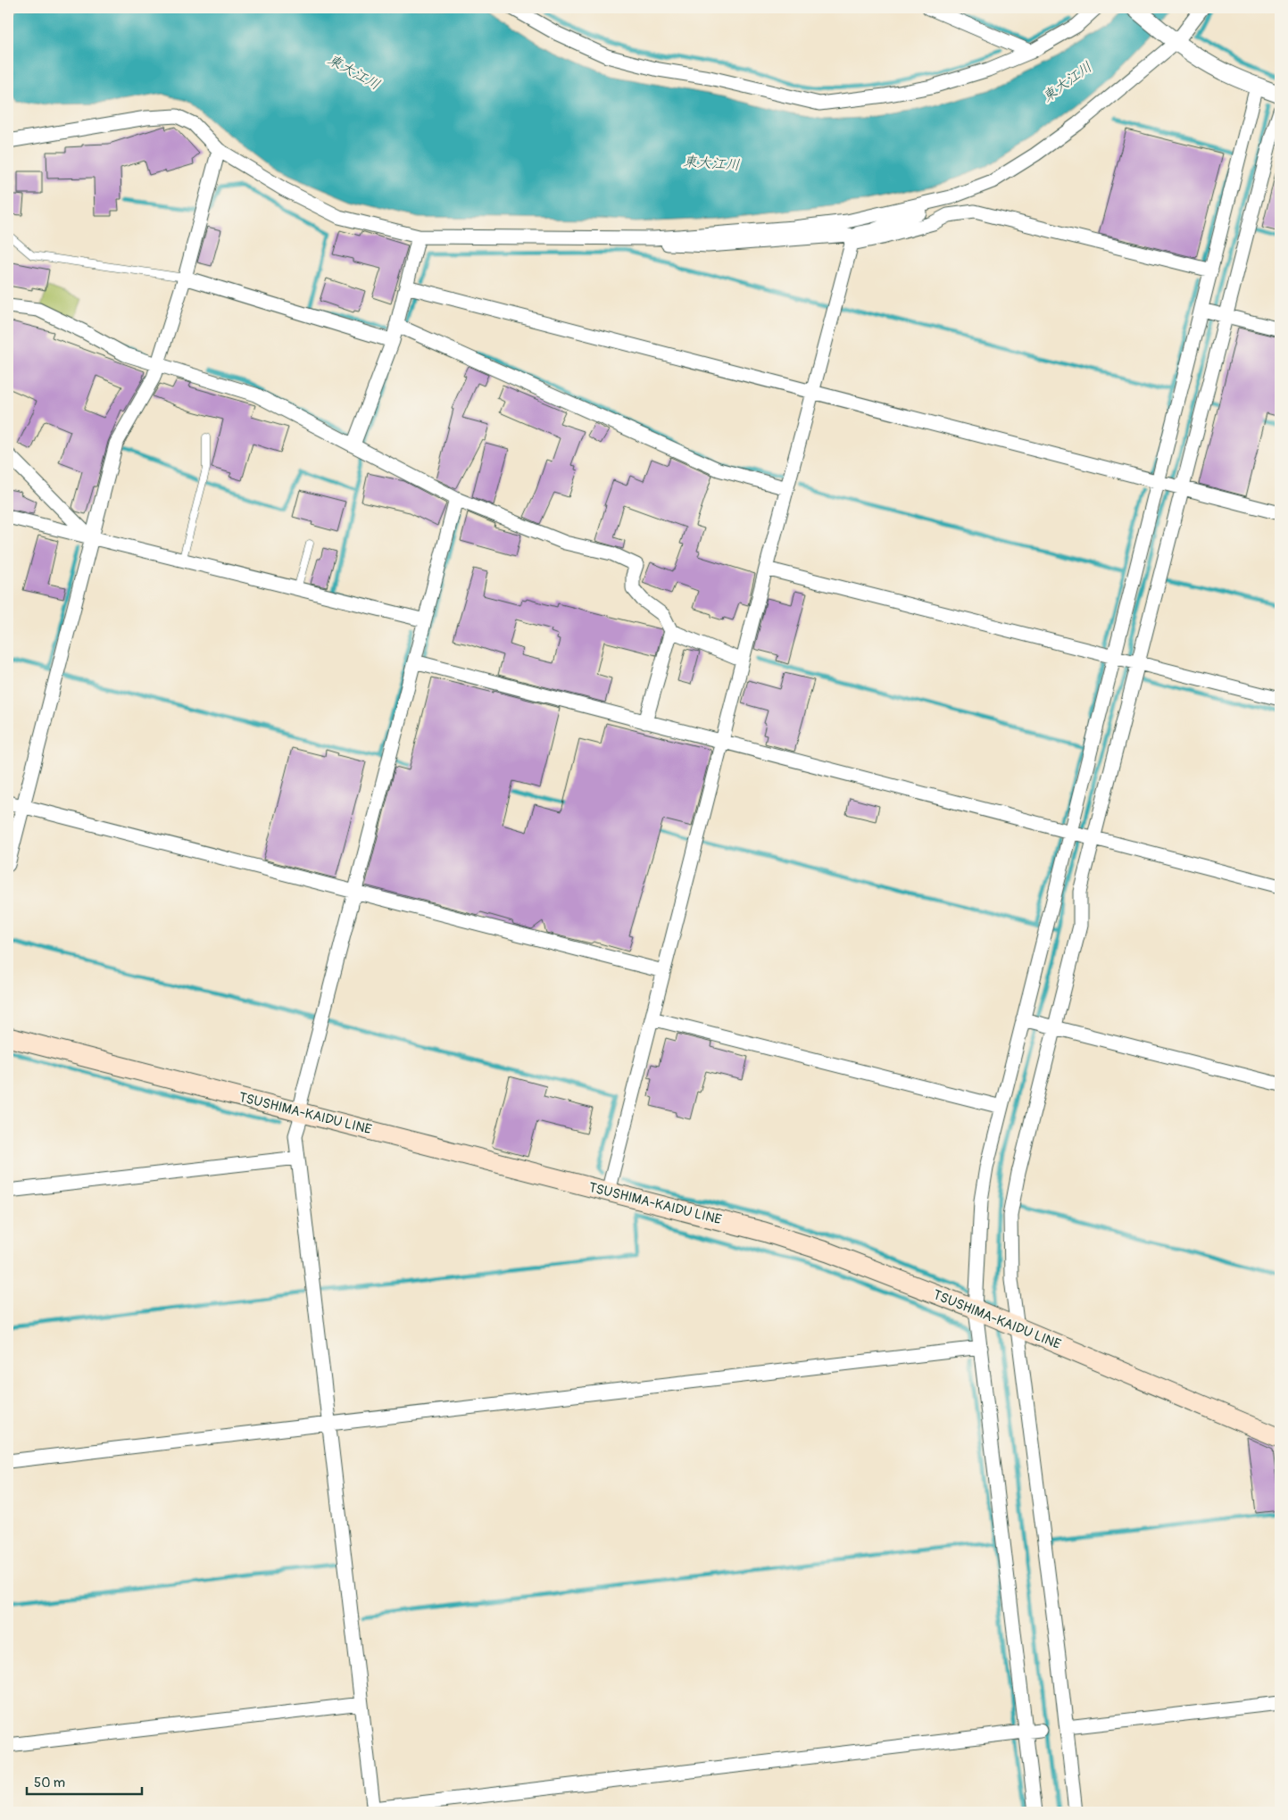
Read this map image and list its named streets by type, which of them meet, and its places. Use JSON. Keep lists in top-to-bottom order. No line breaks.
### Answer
{"streets":{"main road":["TSUSHIMA-KAIDU LINE"]},"water":["東大江川"],"scale_bar":"50 m"}
